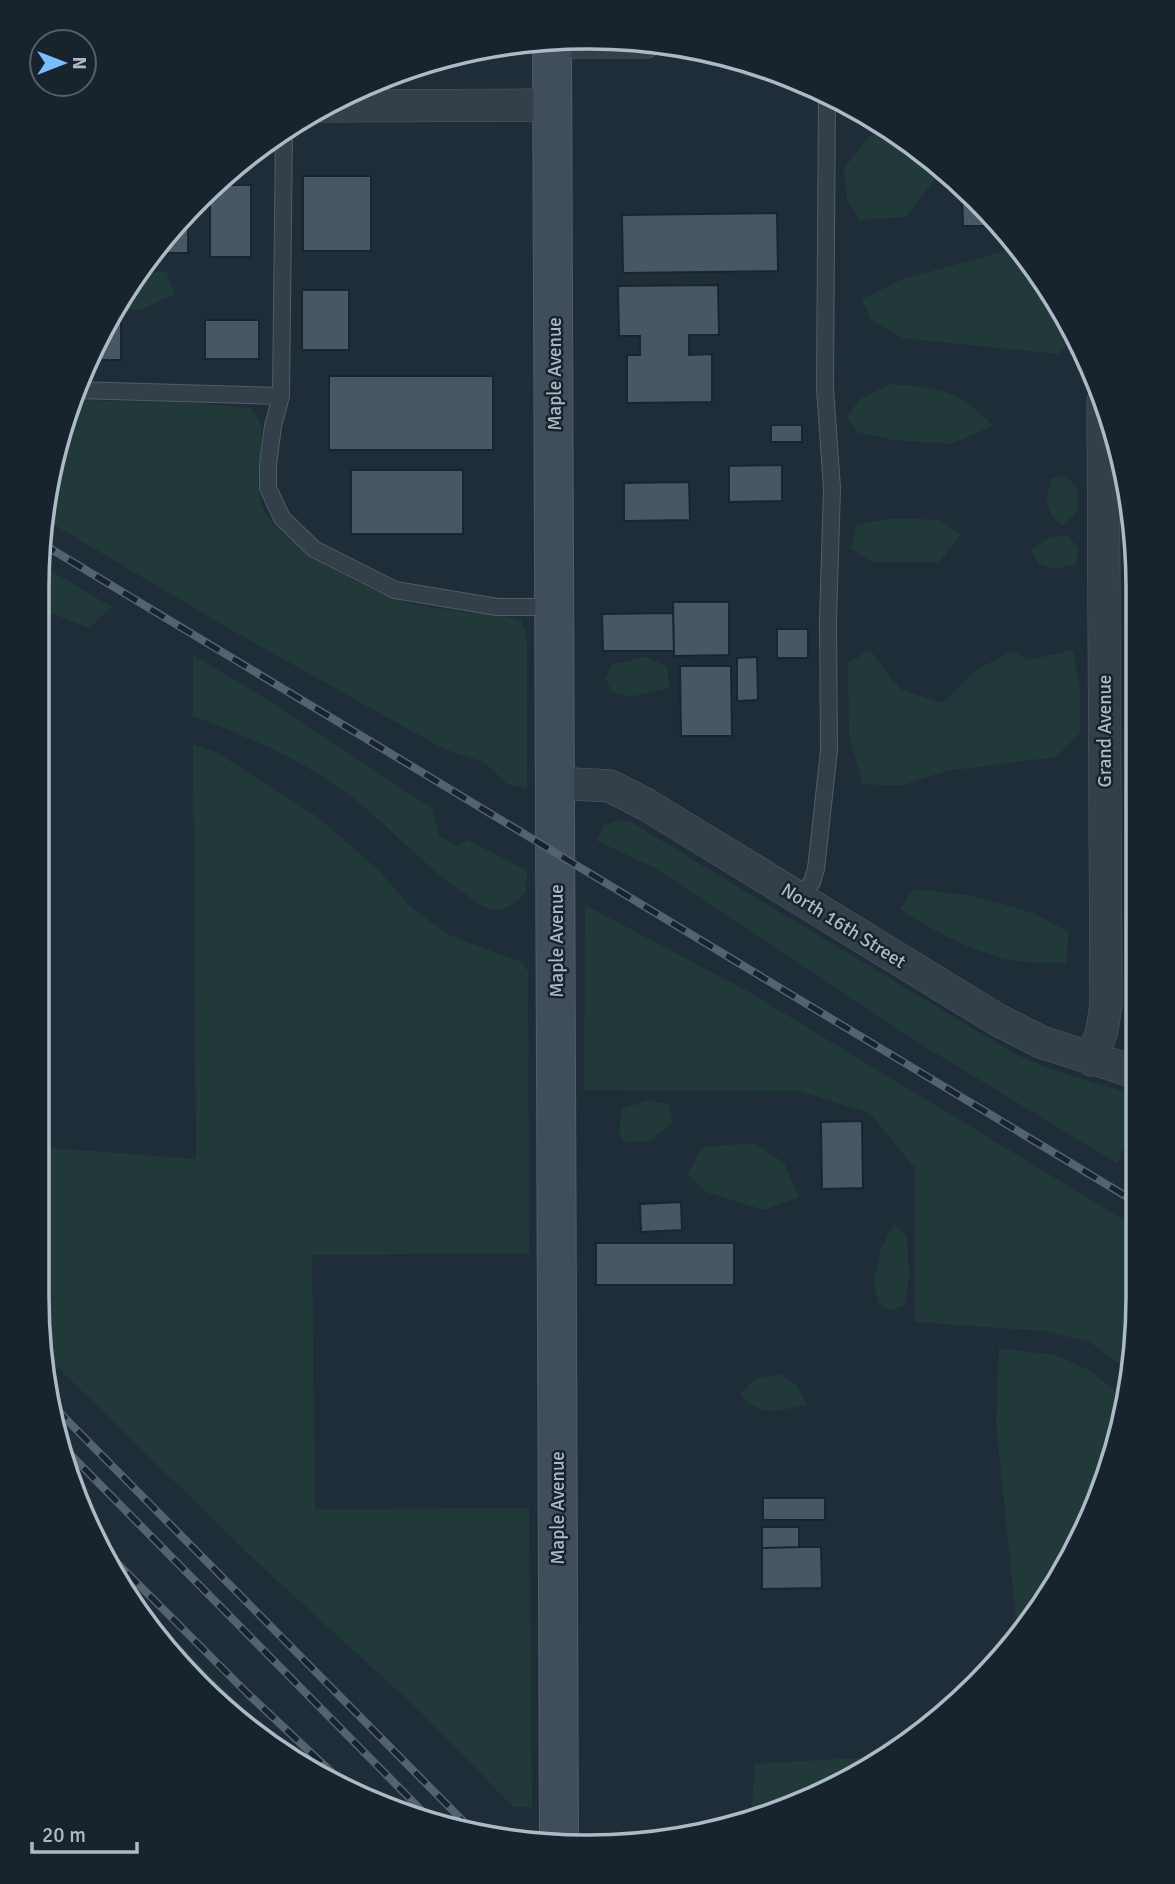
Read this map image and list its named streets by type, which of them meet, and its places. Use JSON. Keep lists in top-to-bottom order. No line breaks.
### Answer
{"streets":{"main road":["Maple Avenue"],"street":["Grand Avenue","North 16th Street"]},"crossings":[["Maple Avenue","North 16th Street"],["Grand Avenue","North 16th Street"]],"scale_bar":"20 m","north":"right"}
